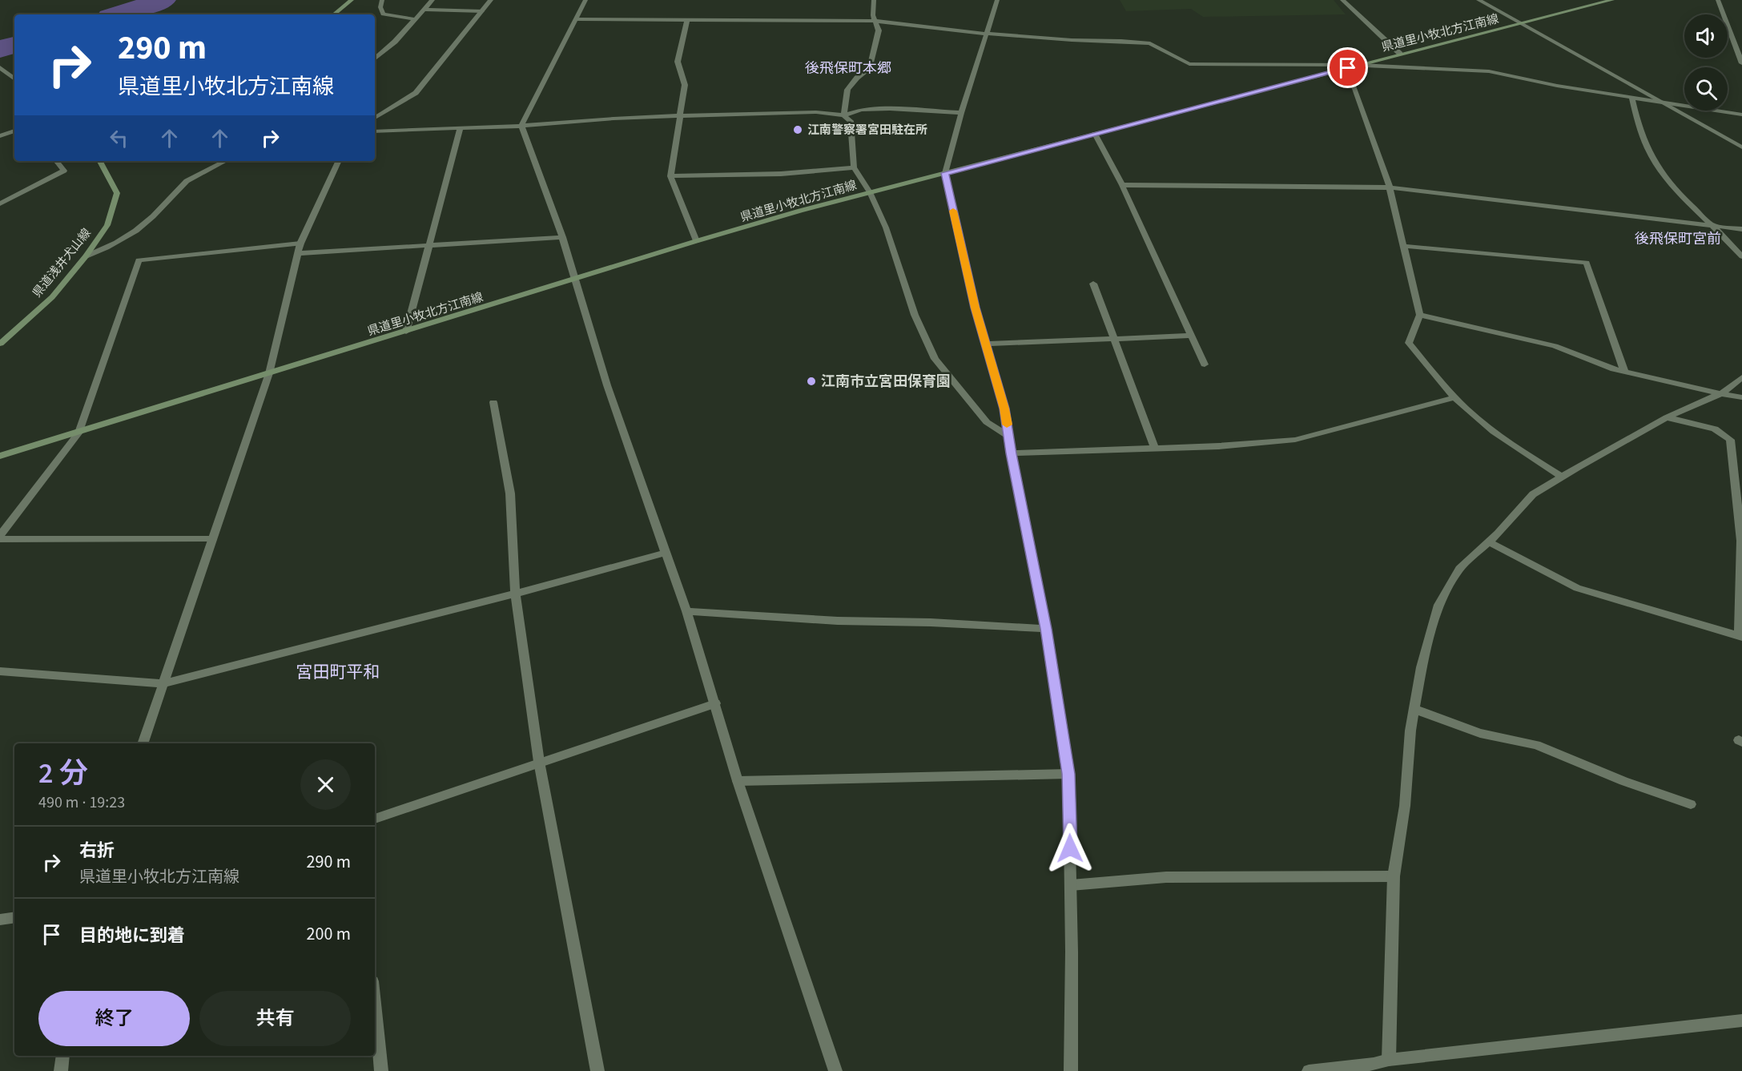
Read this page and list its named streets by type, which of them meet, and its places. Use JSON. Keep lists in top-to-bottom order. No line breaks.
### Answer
{"streets":{"main road":["県道里小牧北方江南線","県道浅井犬山線"]},"districts":["後飛保町本郷","後飛保町宮前","宮田町平和"],"places":["江南警察署宮田駐在所","江南市立宮田保育園"],"page":{"turn":["290 m","県道里小牧北方江南線"],"heading":["2 分","490 m · 19:23"],"list":[{"name":"右折","note":"県道里小牧北方江南線","value":"290 m"},{"name":"目的地に到着","value":"200 m"}],"buttons":["終了","共有"]}}
